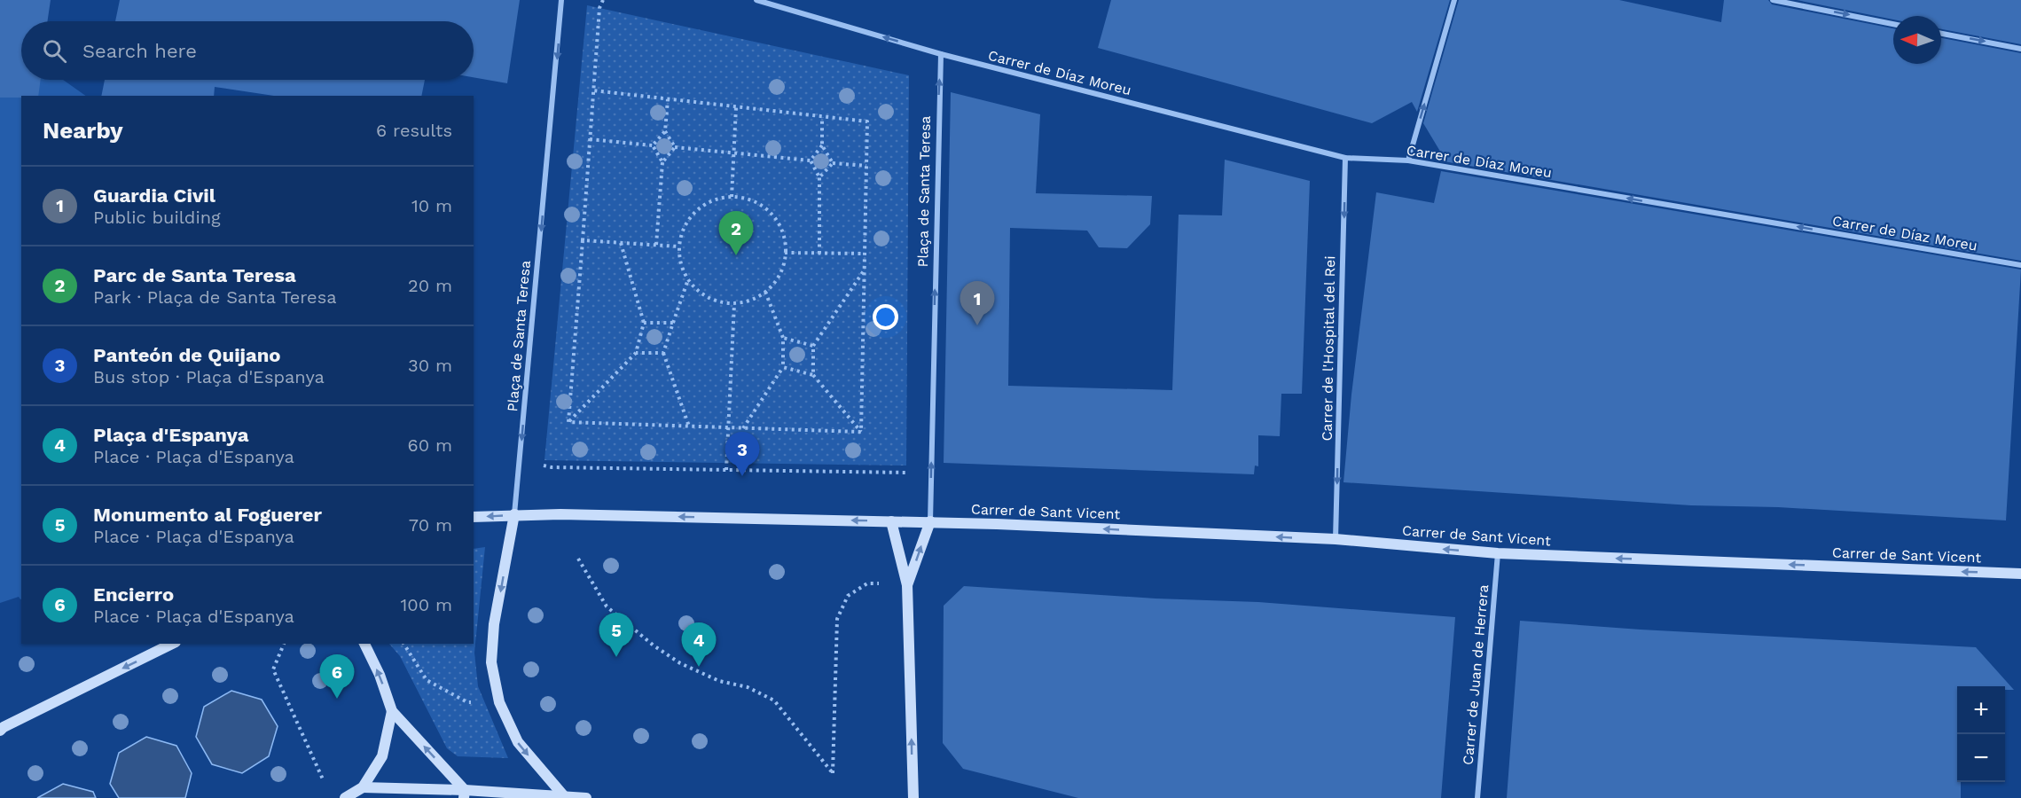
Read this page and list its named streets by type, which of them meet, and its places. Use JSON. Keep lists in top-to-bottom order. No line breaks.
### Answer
{"streets":{"main road":["Carrer de Sant Vicent"],"street":["Carrer de Díaz Moreu","Plaça de Santa Teresa","Carrer de l'Hospital del Rei","Carrer de Juan de Herrera"]},"crossings":[["Carrer de Díaz Moreu","Plaça de Santa Teresa"],["Carrer de Díaz Moreu","Carrer de l'Hospital del Rei"],["Plaça de Santa Teresa","Carrer de Sant Vicent"],["Carrer de l'Hospital del Rei","Carrer de Sant Vicent"],["Carrer de Sant Vicent","Carrer de Juan de Herrera"]],"one_way":["Carrer de Díaz Moreu","Carrer de l'Hospital del Rei","Carrer de Sant Vicent"],"north":"left","page":{"search":"Search here","heading":["Nearby","6 results"],"list":[{"mark":"1","name":"Guardia Civil","note":"Public building","value":"10 m"},{"mark":"2","name":"Parc de Santa Teresa","note":"Park · Plaça de Santa Teresa","value":"20 m"},{"mark":"3","name":"Panteón de Quijano","note":"Bus stop · Plaça d'Espanya","value":"30 m"},{"mark":"4","name":"Plaça d'Espanya","note":"Place · Plaça d'Espanya","value":"60 m"},{"mark":"5","name":"Monumento al Foguerer","note":"Place · Plaça d'Espanya","value":"70 m"},{"mark":"6","name":"Encierro","note":"Place · Plaça d'Espanya","value":"100 m"}],"pins":["2","1","3","5","4","6"],"map_buttons":["+","−"]}}
